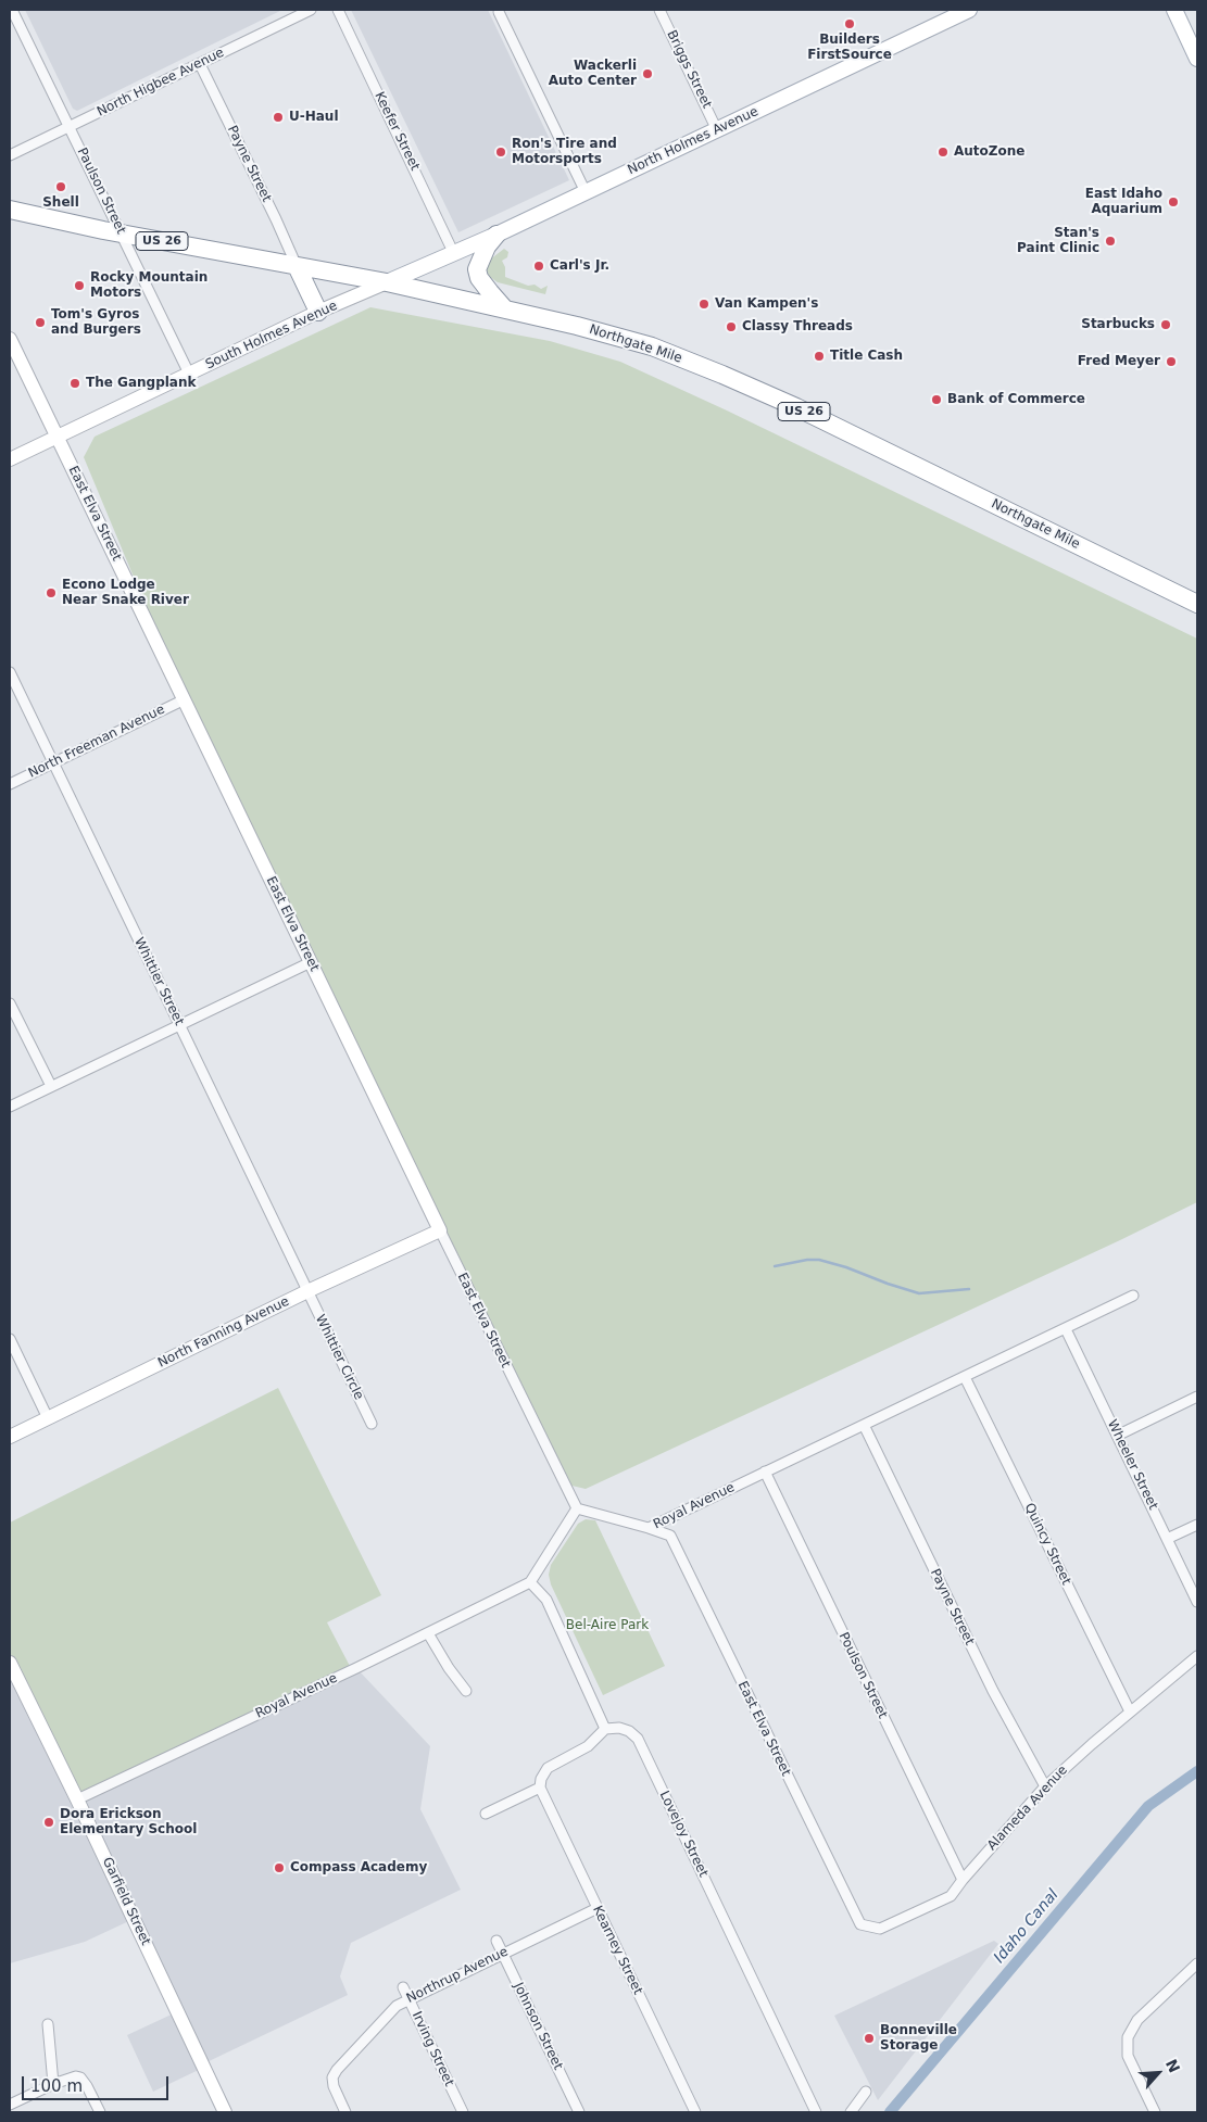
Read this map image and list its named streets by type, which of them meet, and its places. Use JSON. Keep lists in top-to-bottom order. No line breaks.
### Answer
{"streets":{"highway":["US 26","Northgate Mile"],"main road":["North Holmes Avenue"],"street":["Briggs Street","North Higbee Avenue","Keefer Street","Payne Street","Paulson Street","South Holmes Avenue","East Elva Street","North Freeman Avenue","Whittier Street","North Fanning Avenue","Whittier Circle","Wheeler Street","Royal Avenue","Quincy Street","Poulson Street","Alameda Avenue","Lovejoy Street","Garfield Street","Kearney Street","Northrup Avenue","Johnson Street","Irving Street"]},"crossings":[["Briggs Street","North Holmes Avenue"],["North Higbee Avenue","Payne Street"],["North Higbee Avenue","Paulson Street"],["Keefer Street","North Holmes Avenue"],["North Holmes Avenue","South Holmes Avenue"],["North Holmes Avenue","Northgate Mile"],["Payne Street","Northgate Mile"],["Payne Street","Royal Avenue"],["Payne Street","Alameda Avenue"],["Paulson Street","South Holmes Avenue"],["Paulson Street","Northgate Mile"],["South Holmes Avenue","Northgate Mile"],["South Holmes Avenue","East Elva Street"],["East Elva Street","North Freeman Avenue"],["East Elva Street","North Fanning Avenue"],["East Elva Street","Royal Avenue"],["East Elva Street","Alameda Avenue"],["North Freeman Avenue","Whittier Street"],["Whittier Street","North Fanning Avenue"],["Whittier Street","Whittier Circle"],["North Fanning Avenue","Whittier Circle"],["Wheeler Street","Royal Avenue"],["Royal Avenue","Quincy Street"],["Royal Avenue","Poulson Street"],["Royal Avenue","Garfield Street"],["Quincy Street","Alameda Avenue"],["Poulson Street","Alameda Avenue"],["Kearney Street","Northrup Avenue"],["Northrup Avenue","Johnson Street"],["Northrup Avenue","Irving Street"]],"water":["Idaho Canal"],"parks":["Bel-Aire Park"],"places":["Builders FirstSource","Wackerli Auto Center","U-Haul","Ron's Tire and Motorsports","AutoZone","Shell","East Idaho Aquarium","Stan's Paint Clinic","Carl's Jr.","Rocky Mountain Motors","Van Kampen's","Tom's Gyros and Burgers","Starbucks","Classy Threads","Title Cash","Fred Meyer","The Gangplank","Bank of Commerce","Econo Lodge Near Snake River","Dora Erickson Elementary School","Compass Academy","Bonneville Storage"],"scale_bar":"100 m","north":"top right"}
